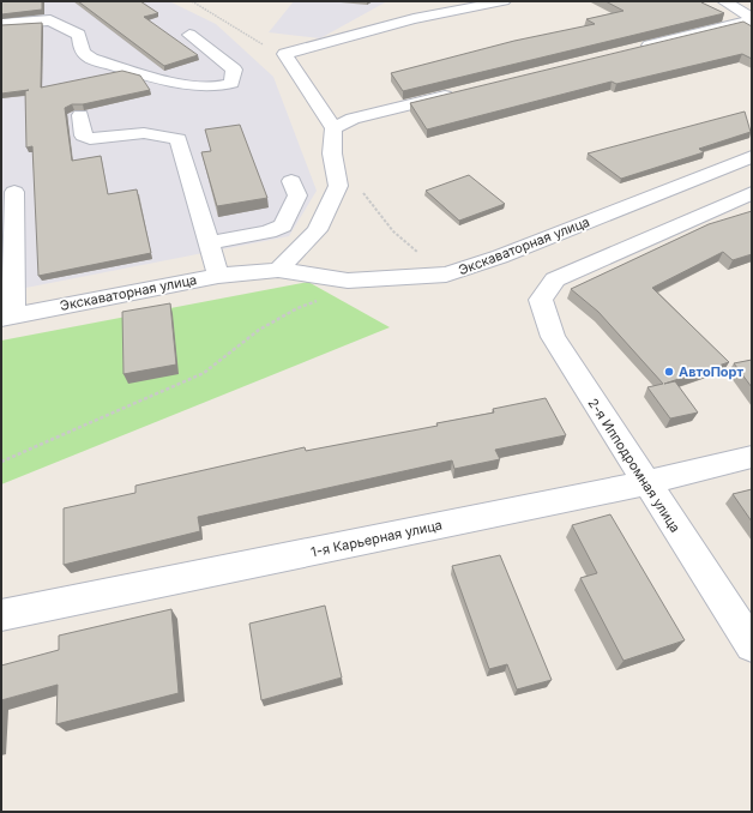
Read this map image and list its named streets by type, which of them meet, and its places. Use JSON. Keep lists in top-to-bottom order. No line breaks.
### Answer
{"streets":{"street":["Экскаваторная улица","2-я Ипподромная улица","1-я Карьерная улица"]},"crossings":[["2-я Ипподромная улица","1-я Карьерная улица"]],"places":["АвтоПорт"]}
